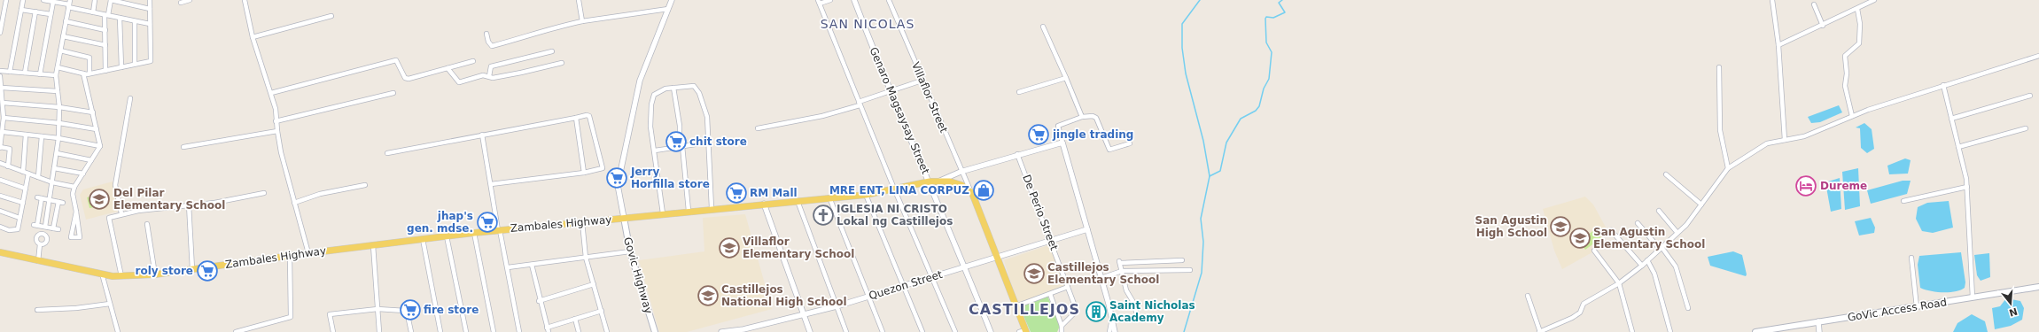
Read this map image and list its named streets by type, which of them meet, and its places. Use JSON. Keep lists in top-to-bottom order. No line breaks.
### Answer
{"streets":{"main road":["Zambales Highway","Govic Highway","GoVic Access Road"],"street":["Villaflor Street","Genaro Magsaysay Street","De Perio Street","Quezon Street"]},"crossings":[["Villaflor Street","Zambales Highway"],["Genaro Magsaysay Street","Zambales Highway"],["Genaro Magsaysay Street","Quezon Street"],["De Perio Street","Quezon Street"],["Zambales Highway","Govic Highway"]],"districts":["SAN NICOLAS","CASTILLEJOS"],"places":{"supermarket":["jingle trading","chit store","Jerry Horfilla store","RM Mall","jhap's gen. mdse.","roly store","fire store"],"hotel":["Dureme"],"shop":["MRE ENT, LINA CORPUZ"],"school or university":["Del Pilar Elementary School","San Agustin High School","San Agustin Elementary School","Villaflor Elementary School","Castillejos Elementary School","Castillejos National High School"],"church":["IGLESIA NI CRISTO Lokal ng Castillejos"],"building":["Saint Nicholas Academy"]},"north":"bottom"}
